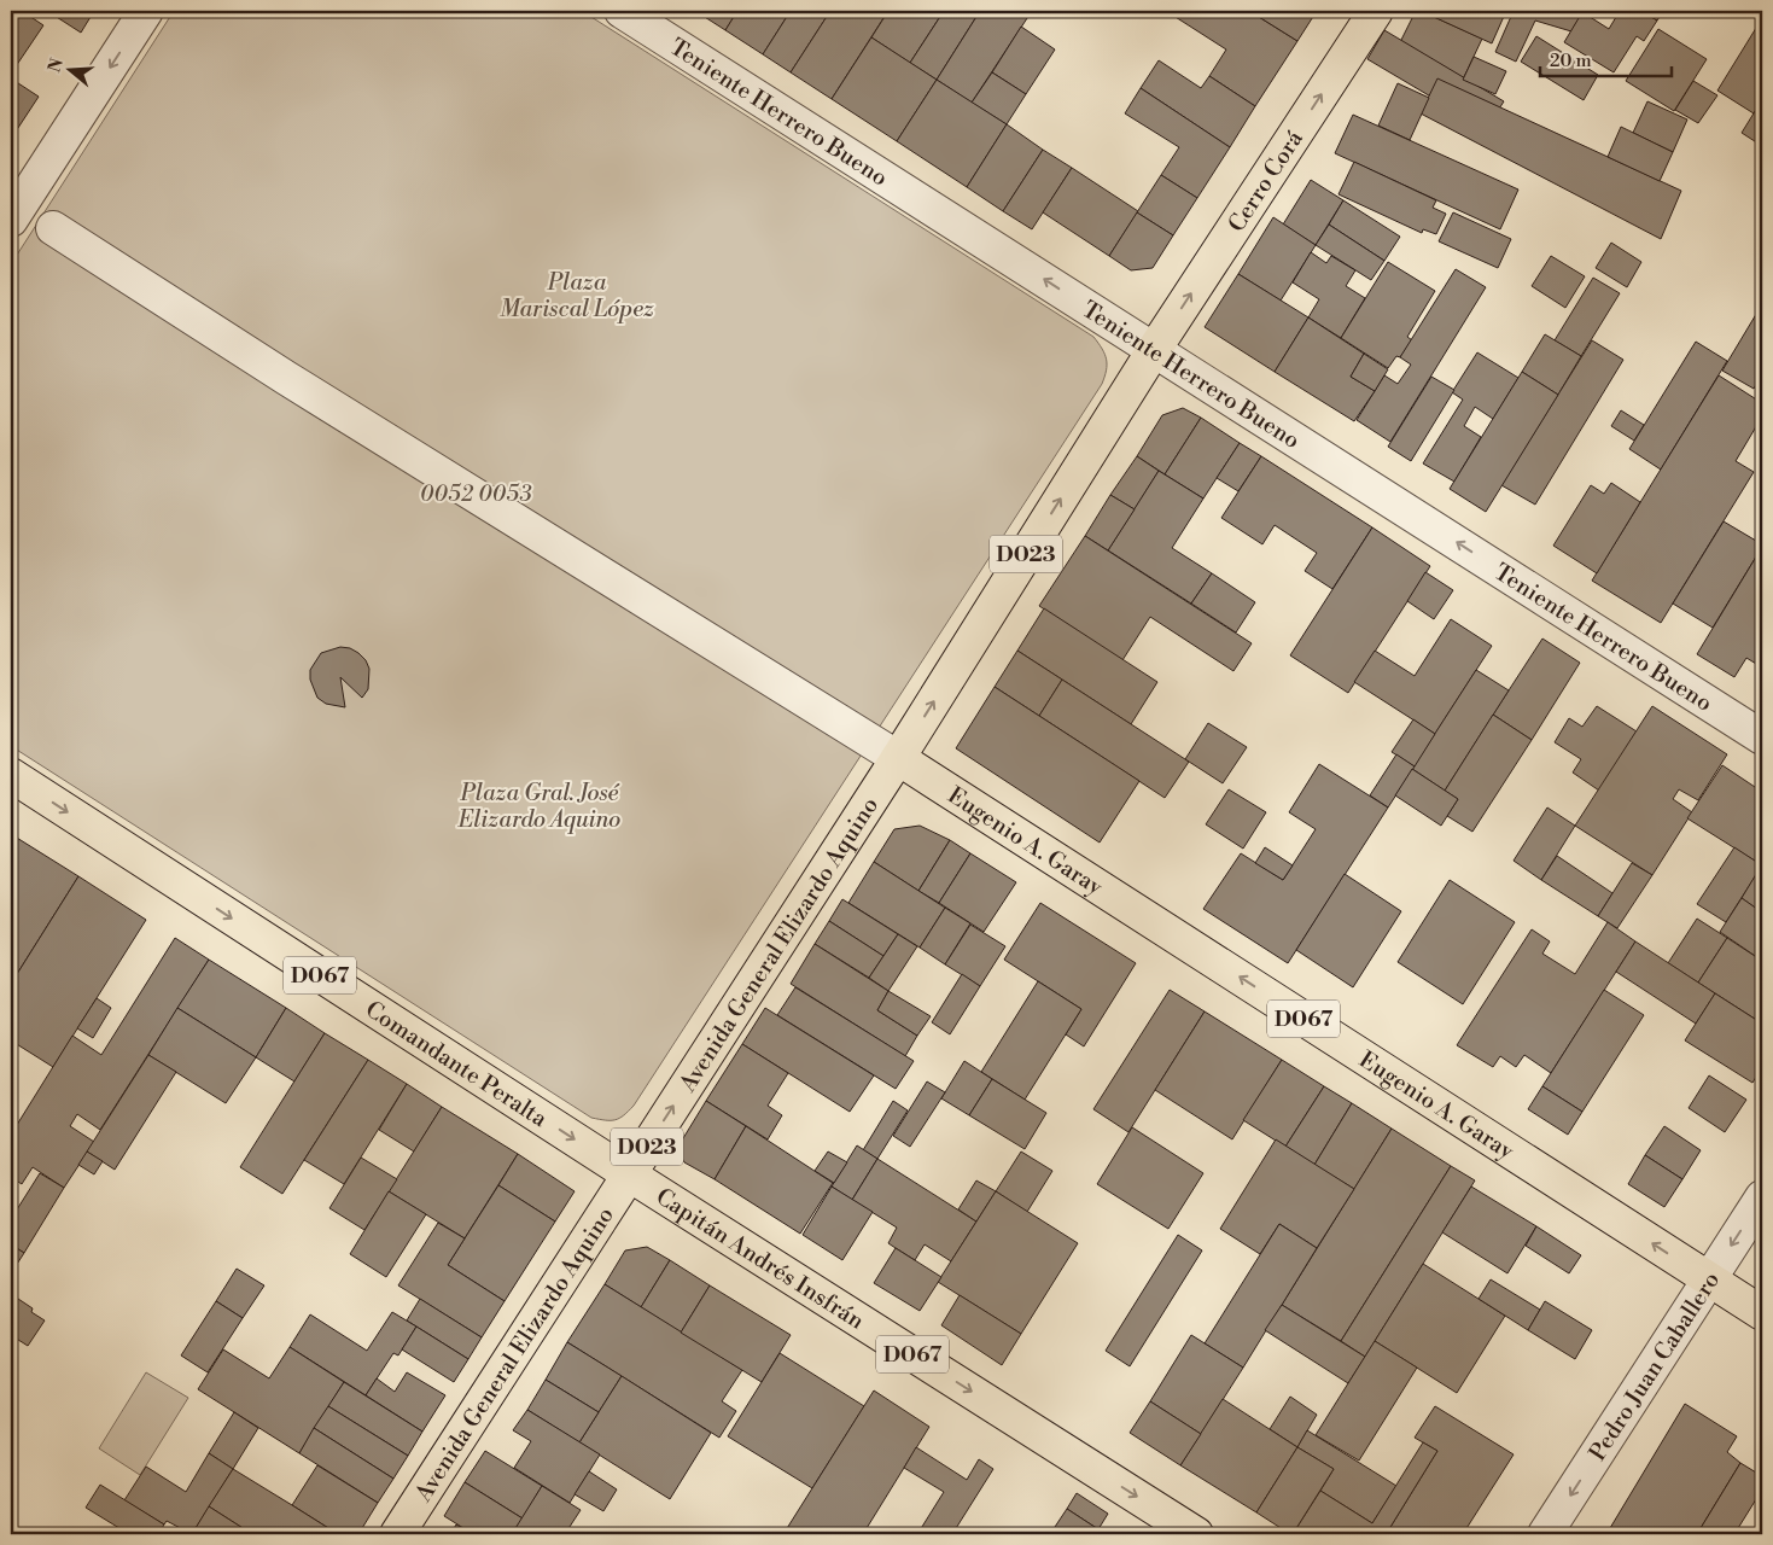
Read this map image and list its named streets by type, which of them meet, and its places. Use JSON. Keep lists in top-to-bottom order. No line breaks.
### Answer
{"streets":{"main road":["Cerro Corá","D023","Eugenio A. Garay","Avenida General Elizardo Aquino","D067","Comandante Peralta","Capitán Andrés Insfrán"],"street":["Teniente Herrero Bueno","Pedro Juan Caballero"]},"crossings":[["Teniente Herrero Bueno","Cerro Corá"],["Teniente Herrero Bueno","Avenida General Elizardo Aquino"],["Cerro Corá","Avenida General Elizardo Aquino"],["Eugenio A. Garay","Avenida General Elizardo Aquino"],["Eugenio A. Garay","Pedro Juan Caballero"],["Avenida General Elizardo Aquino","Comandante Peralta"],["Avenida General Elizardo Aquino","Capitán Andrés Insfrán"],["Comandante Peralta","Capitán Andrés Insfrán"]],"one_way":["Teniente Herrero Bueno","Cerro Corá","Eugenio A. Garay","Avenida General Elizardo Aquino","Comandante Peralta","Capitán Andrés Insfrán","Pedro Juan Caballero"],"parks":["Plaza Mariscal López","0052 0053","Plaza Gral. José Elizardo Aquino"],"scale_bar":"20 m","north":"left"}
